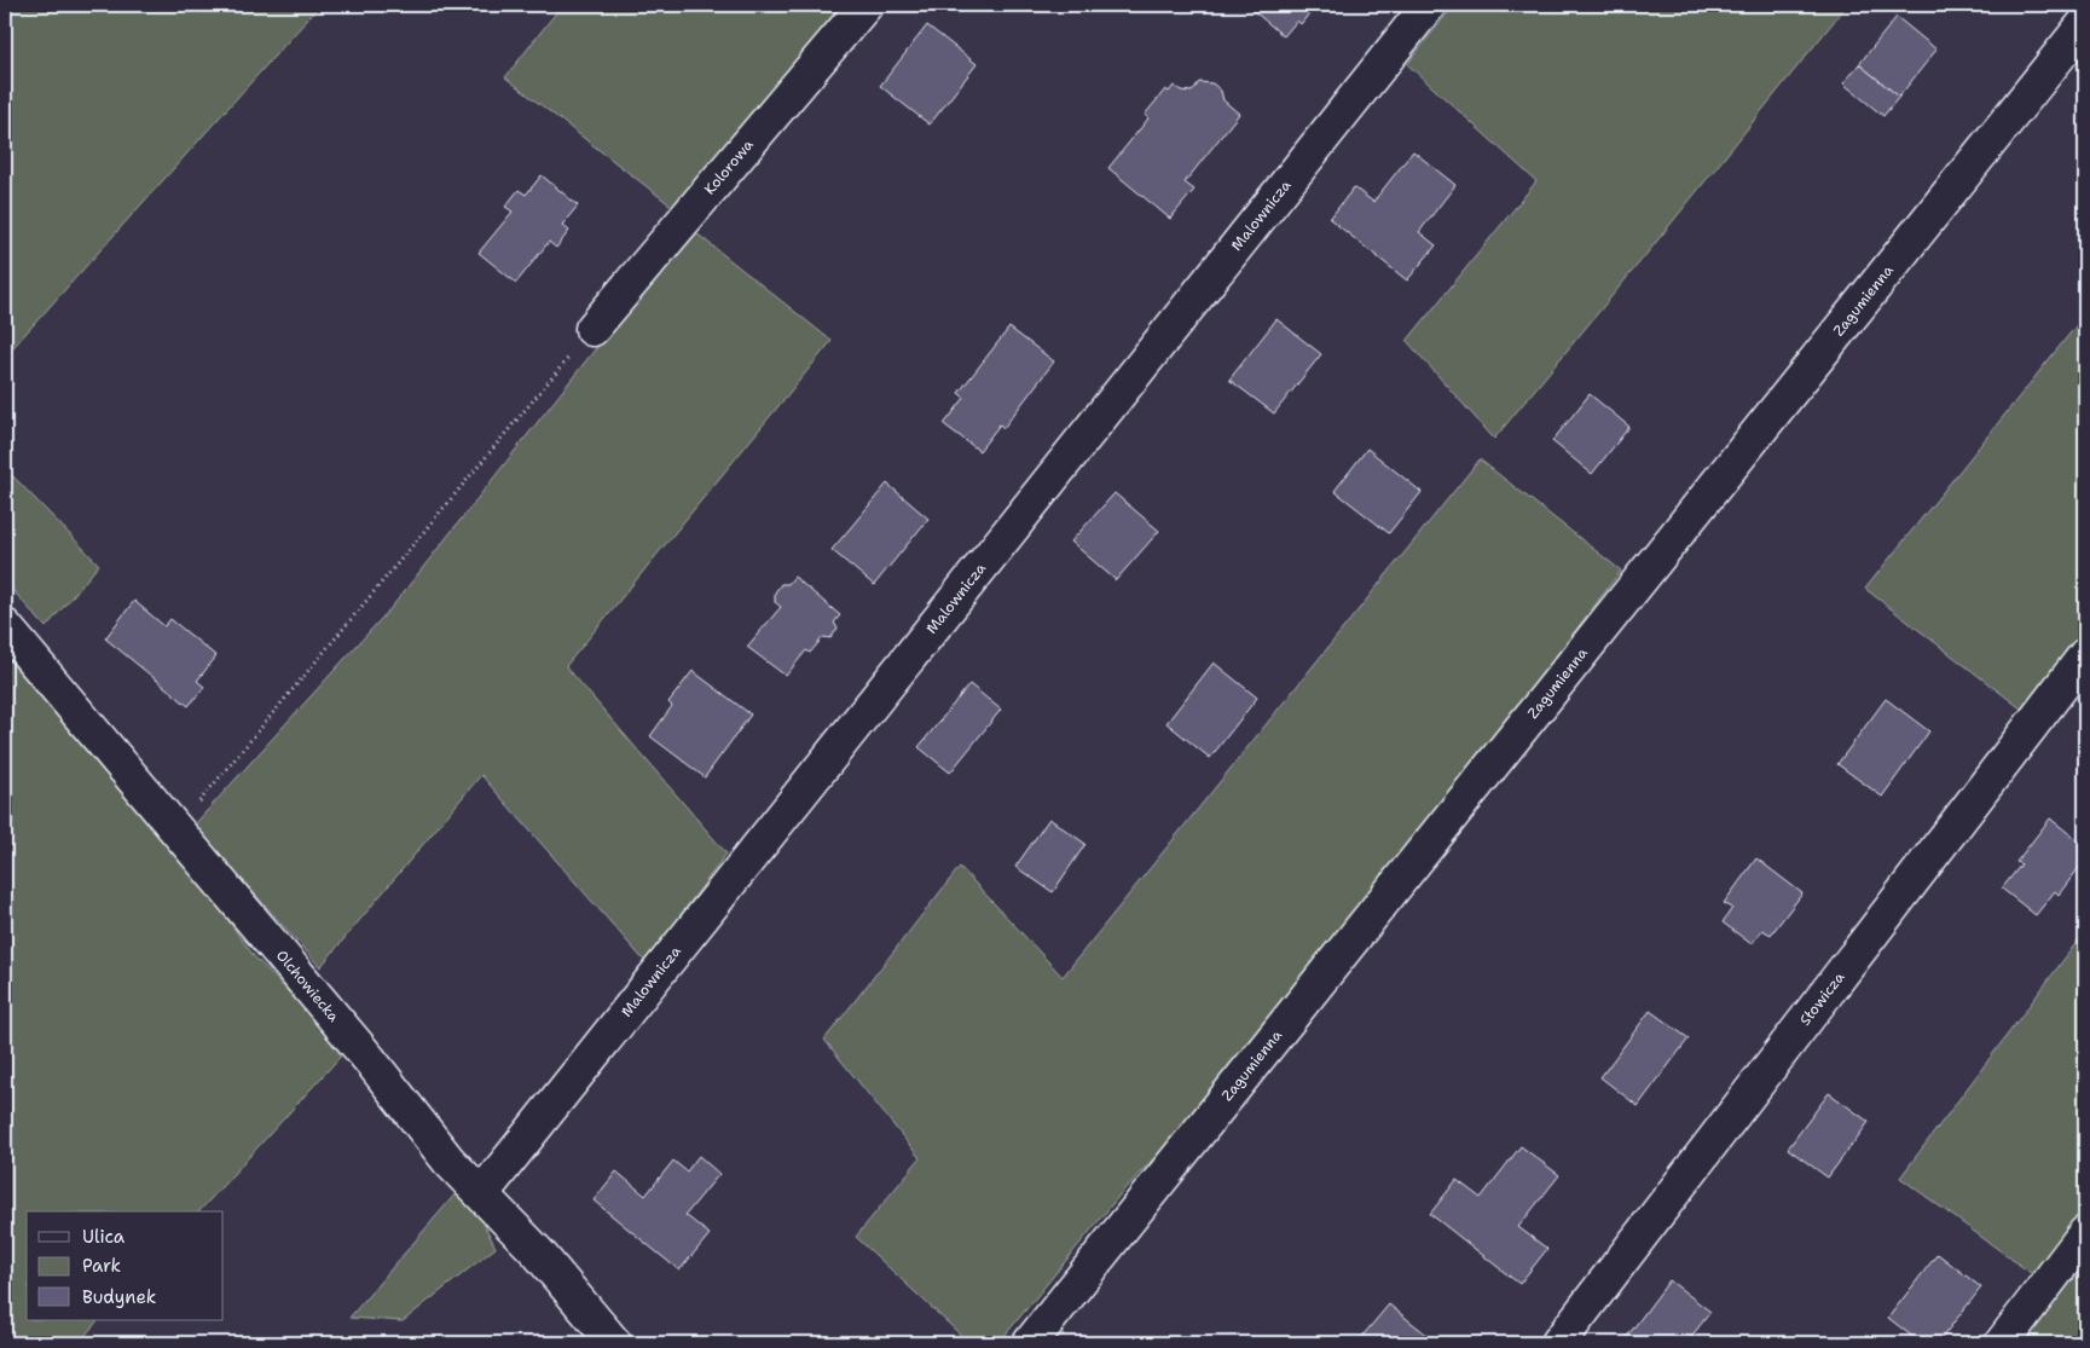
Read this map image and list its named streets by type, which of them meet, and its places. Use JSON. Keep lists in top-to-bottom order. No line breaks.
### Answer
{"streets":{"street":["Kolorowa","Malownicza","Zagumienna","Olchowiecka","Słowicza"]},"crossings":[["Malownicza","Olchowiecka"]],"legend":["Ulica","Park","Budynek"]}
